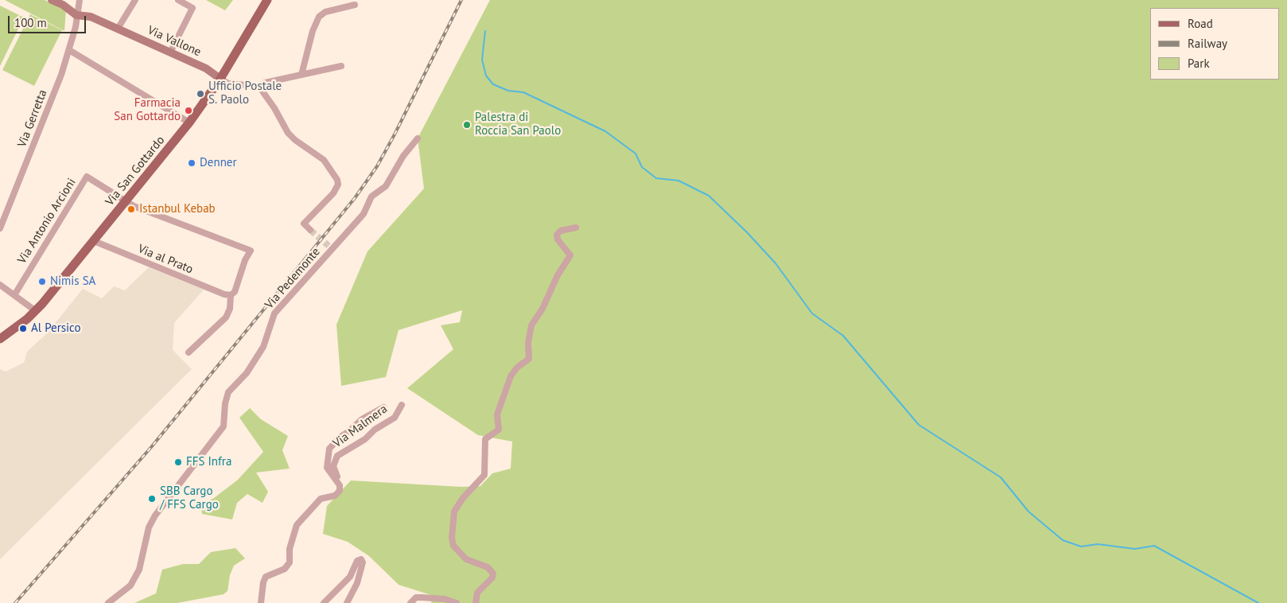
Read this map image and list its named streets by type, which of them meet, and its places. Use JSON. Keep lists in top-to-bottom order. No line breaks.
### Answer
{"streets":{"main road":["Via San Gottardo"],"street":["Via Vallone","Via Gerretta","Via Antonio Arcioni","Via al Prato","Via Pedemonte","Via Malmera"]},"crossings":[["Via Vallone","Via Gerretta"],["Via Vallone","Via San Gottardo"],["Via San Gottardo","Via Antonio Arcioni"],["Via San Gottardo","Via al Prato"]],"places":["Ufficio Postale S. Paolo","Farmacia San Gottardo","Palestra di Roccia San Paolo","Denner","Istanbul Kebab","Nimis SA","Al Persico","FFS Infra","SBB Cargo / FFS Cargo"],"legend":["Road","Railway","Park"],"scale_bar":"100 m"}
